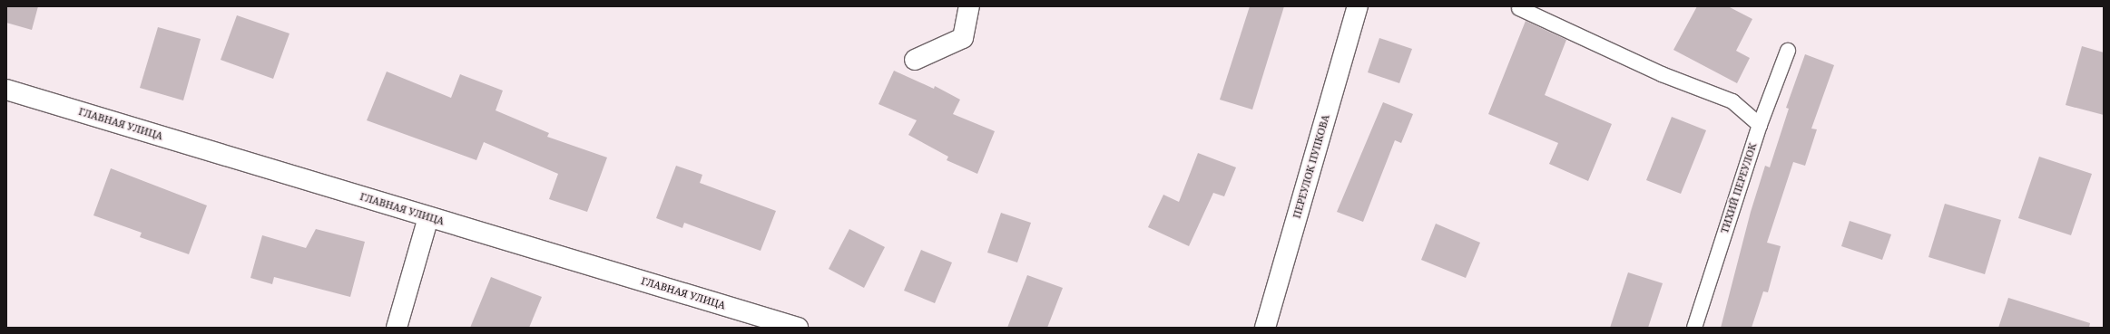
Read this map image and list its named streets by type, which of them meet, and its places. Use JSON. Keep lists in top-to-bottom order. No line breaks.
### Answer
{"streets":{"street":["ГЛАВНАЯ УЛИЦА","ПЕРЕУЛОК ПУПКОВА"],"lane":["ТИХИЙ ПЕРЕУЛОК"]}}
